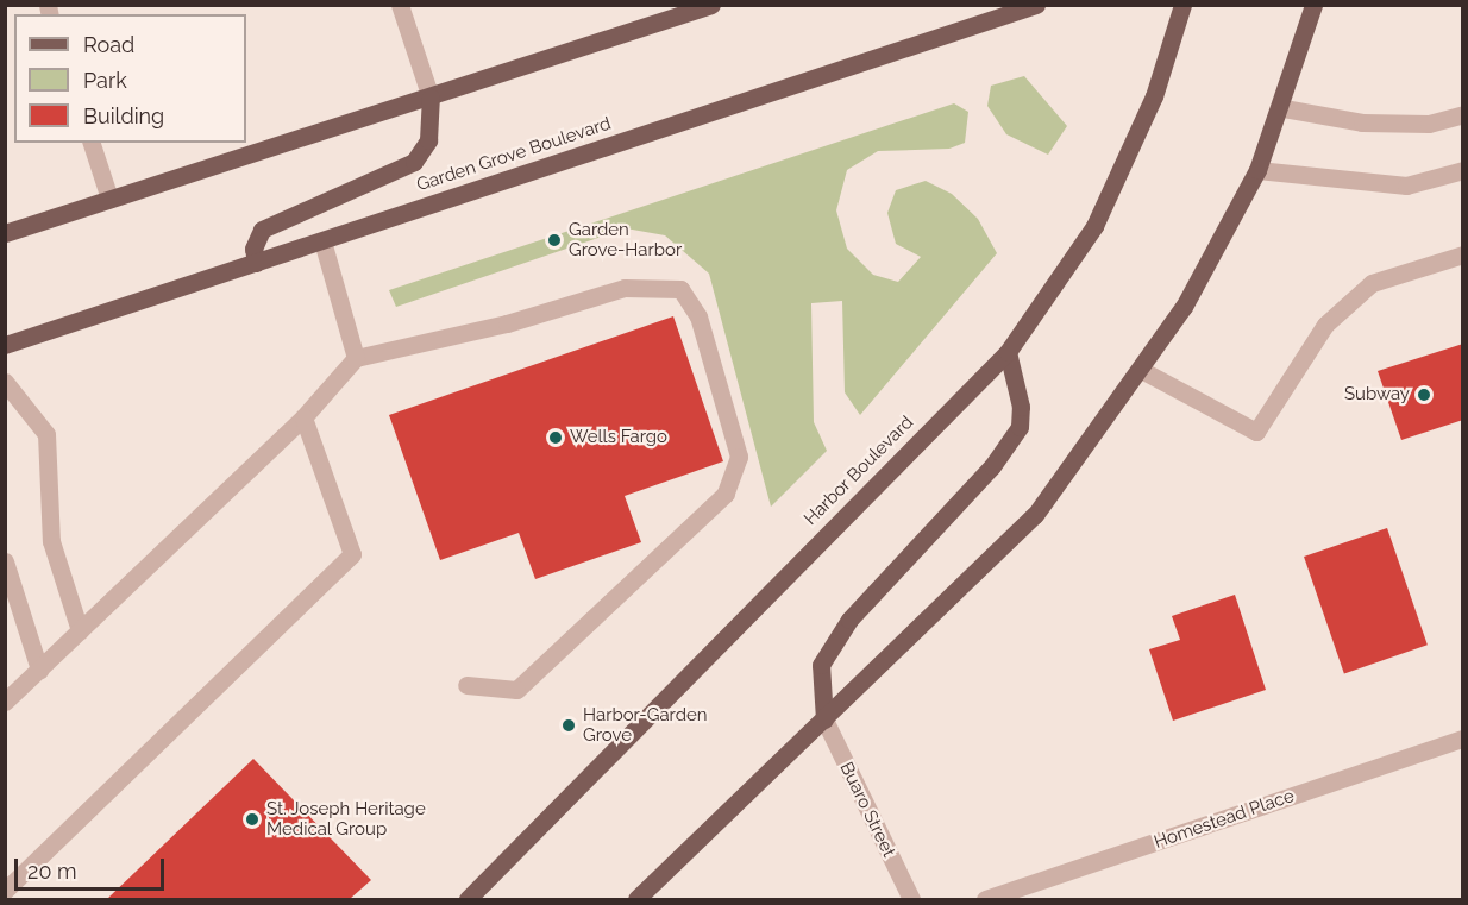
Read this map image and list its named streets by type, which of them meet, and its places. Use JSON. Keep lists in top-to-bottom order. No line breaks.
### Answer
{"streets":{"main road":["Garden Grove Boulevard","Harbor Boulevard"],"street":["Buaro Street","Homestead Place"]},"places":["Garden Grove-Harbor","Subway","Wells Fargo","Harbor-Garden Grove","St. Joseph Heritage Medical Group"],"legend":["Road","Park","Building"],"scale_bar":"20 m"}
